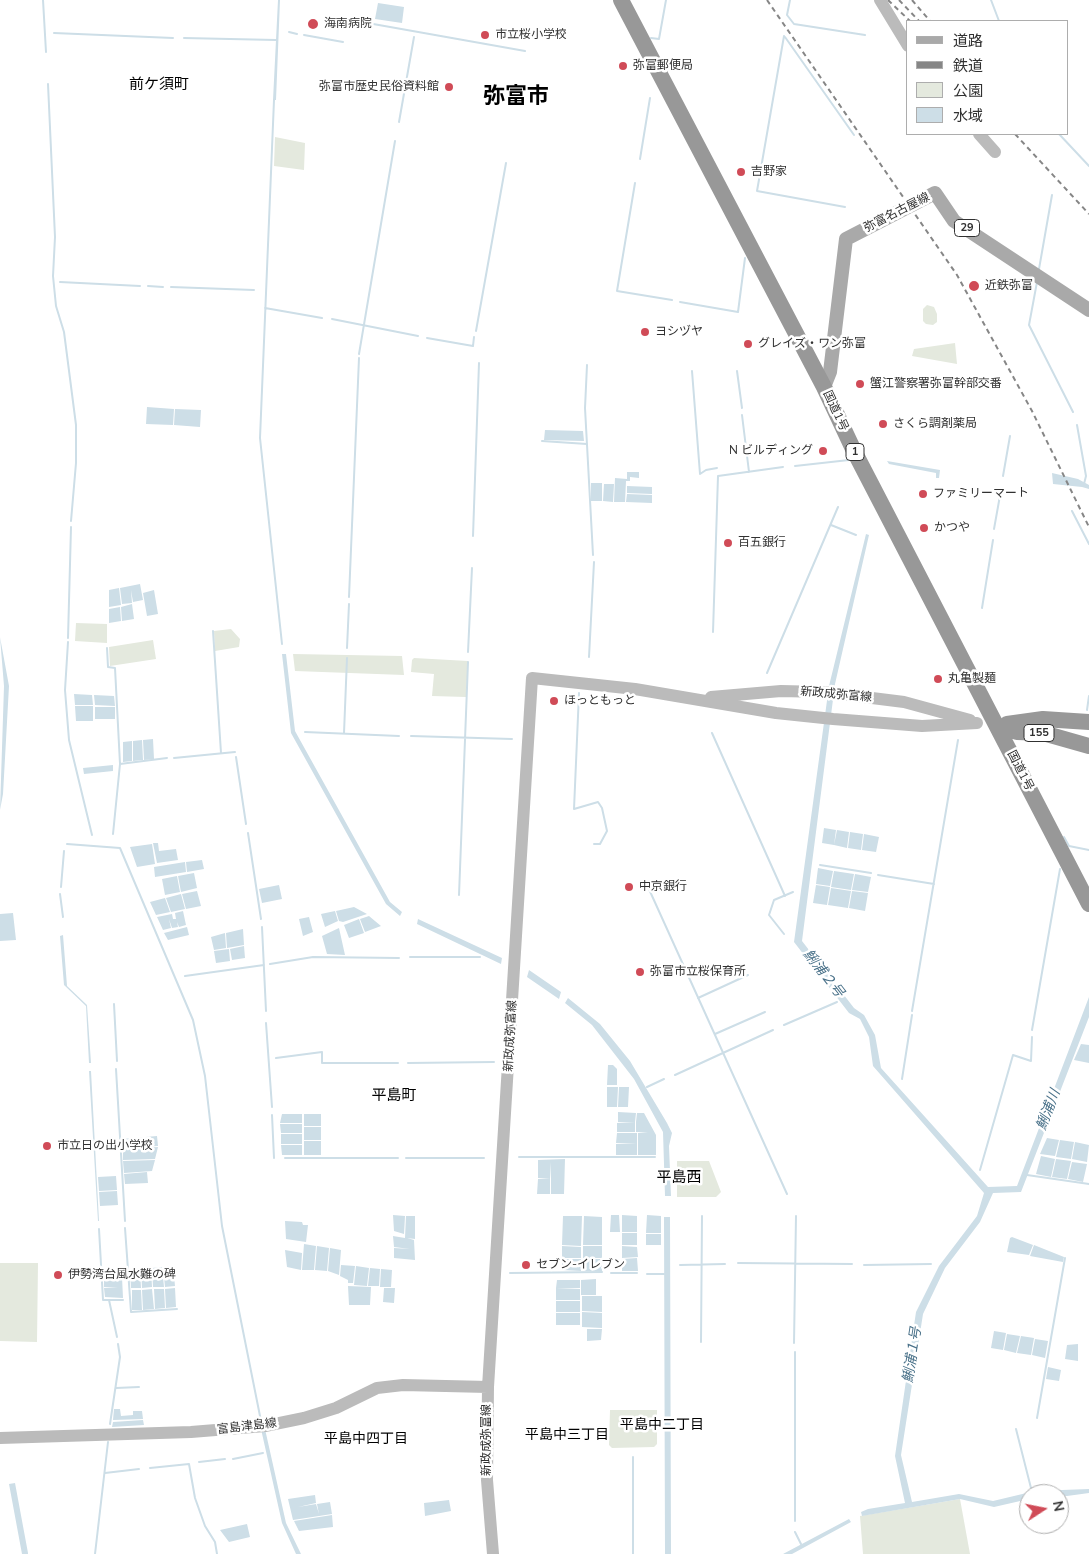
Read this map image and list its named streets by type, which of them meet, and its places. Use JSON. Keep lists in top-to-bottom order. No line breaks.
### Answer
{"streets":{"highway":["国道1号","1","155"],"main road":["弥富名古屋線","29","新政成弥富線","富島津島線"]},"crossings":[["弥富名古屋線","国道1号"],["国道1号","新政成弥富線"],["国道1号","155"],["新政成弥富線","155"],["新政成弥富線","富島津島線"]],"districts":["前ケ須町","弥富市","平島町","平島西","平島中二丁目","平島中三丁目","平島中四丁目"],"water":["鯏浦２号","鯏浦川","鯏浦１号"],"places":["海南病院","市立桜小学校","弥富郵便局","弥富市歴史民俗資料館","吉野家","近鉄弥富","ヨシヅヤ","グレイズ・ワン弥富","蟹江警察署弥富幹部交番","さくら調剤薬局","N ビルディング","ファミリーマート","かつや","百五銀行","丸亀製麺","ほっともっと","中京銀行","弥富市立桜保育所","市立日の出小学校","セブン-イレブン","伊勢湾台風水難の碑"],"legend":["道路","鉄道","公園","水域"],"north":"right"}
